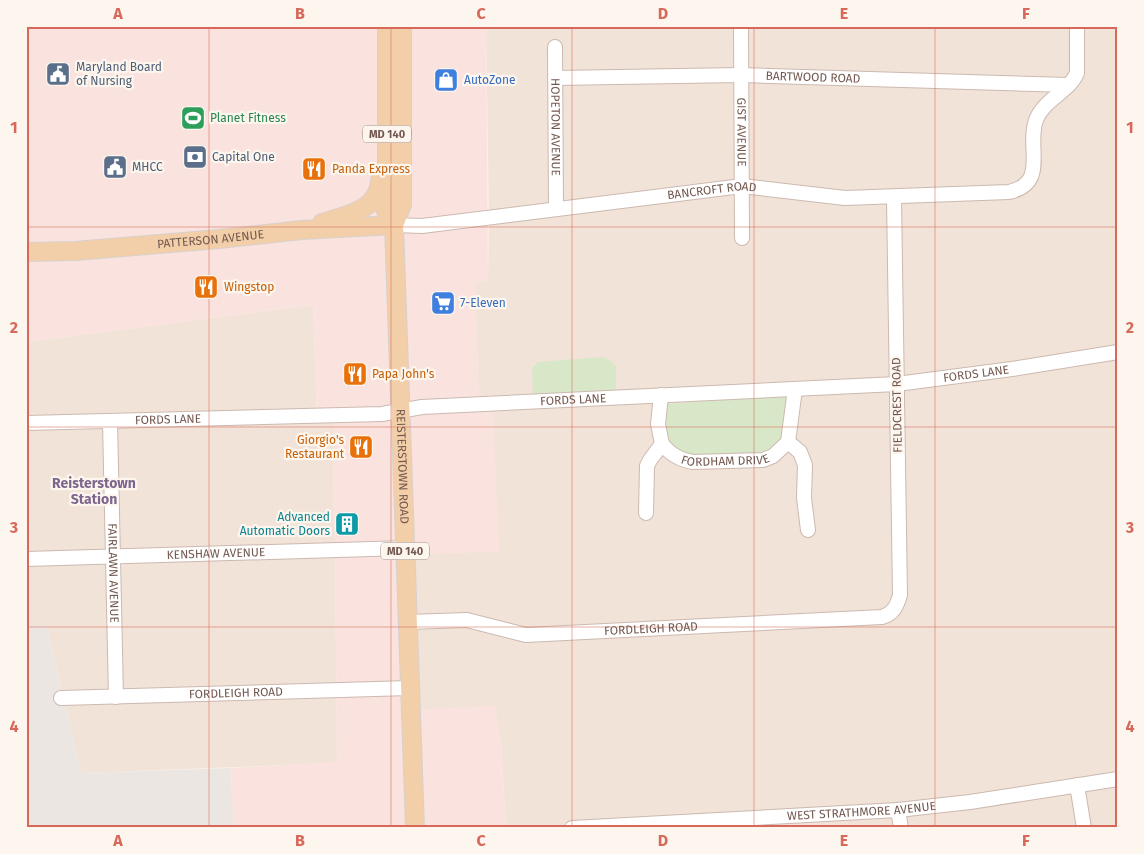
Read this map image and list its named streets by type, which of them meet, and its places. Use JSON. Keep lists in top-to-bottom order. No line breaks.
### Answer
{"streets":{"main road":["MD 140","PATTERSON AVENUE","REISTERSTOWN ROAD"],"street":["BARTWOOD ROAD","HOPETON AVENUE","GIST AVENUE","BANCROFT ROAD","FORDS LANE","FIELDCREST ROAD","FORDHAM DRIVE","KENSHAW AVENUE","FAIRLAWN AVENUE","FORDLEIGH ROAD","WEST STRATHMORE AVENUE"]},"crossings":[["BARTWOOD ROAD","HOPETON AVENUE"],["BARTWOOD ROAD","GIST AVENUE"],["BARTWOOD ROAD","BANCROFT ROAD"],["HOPETON AVENUE","BANCROFT ROAD"],["GIST AVENUE","BANCROFT ROAD"],["BANCROFT ROAD","PATTERSON AVENUE"],["BANCROFT ROAD","FIELDCREST ROAD"],["BANCROFT ROAD","REISTERSTOWN ROAD"],["PATTERSON AVENUE","REISTERSTOWN ROAD"],["FORDS LANE","FIELDCREST ROAD"],["FORDS LANE","REISTERSTOWN ROAD"],["FORDS LANE","FAIRLAWN AVENUE"],["FIELDCREST ROAD","FORDLEIGH ROAD"],["REISTERSTOWN ROAD","KENSHAW AVENUE"],["REISTERSTOWN ROAD","FORDLEIGH ROAD"],["KENSHAW AVENUE","FAIRLAWN AVENUE"],["FAIRLAWN AVENUE","FORDLEIGH ROAD"]],"districts":["Reisterstown Station"],"places":{"public building":["Maryland Board of Nursing","MHCC"],"shop":["AutoZone"],"sports":["Planet Fitness"],"bank":["Capital One"],"restaurant":["Panda Express","Wingstop","Papa John's","Giorgio's Restaurant"],"supermarket":["7-Eleven"],"building":["Advanced Automatic Doors"]},"grid":{"columns":["A","B","C","D","E","F"],"rows":["1","2","3","4"]}}
